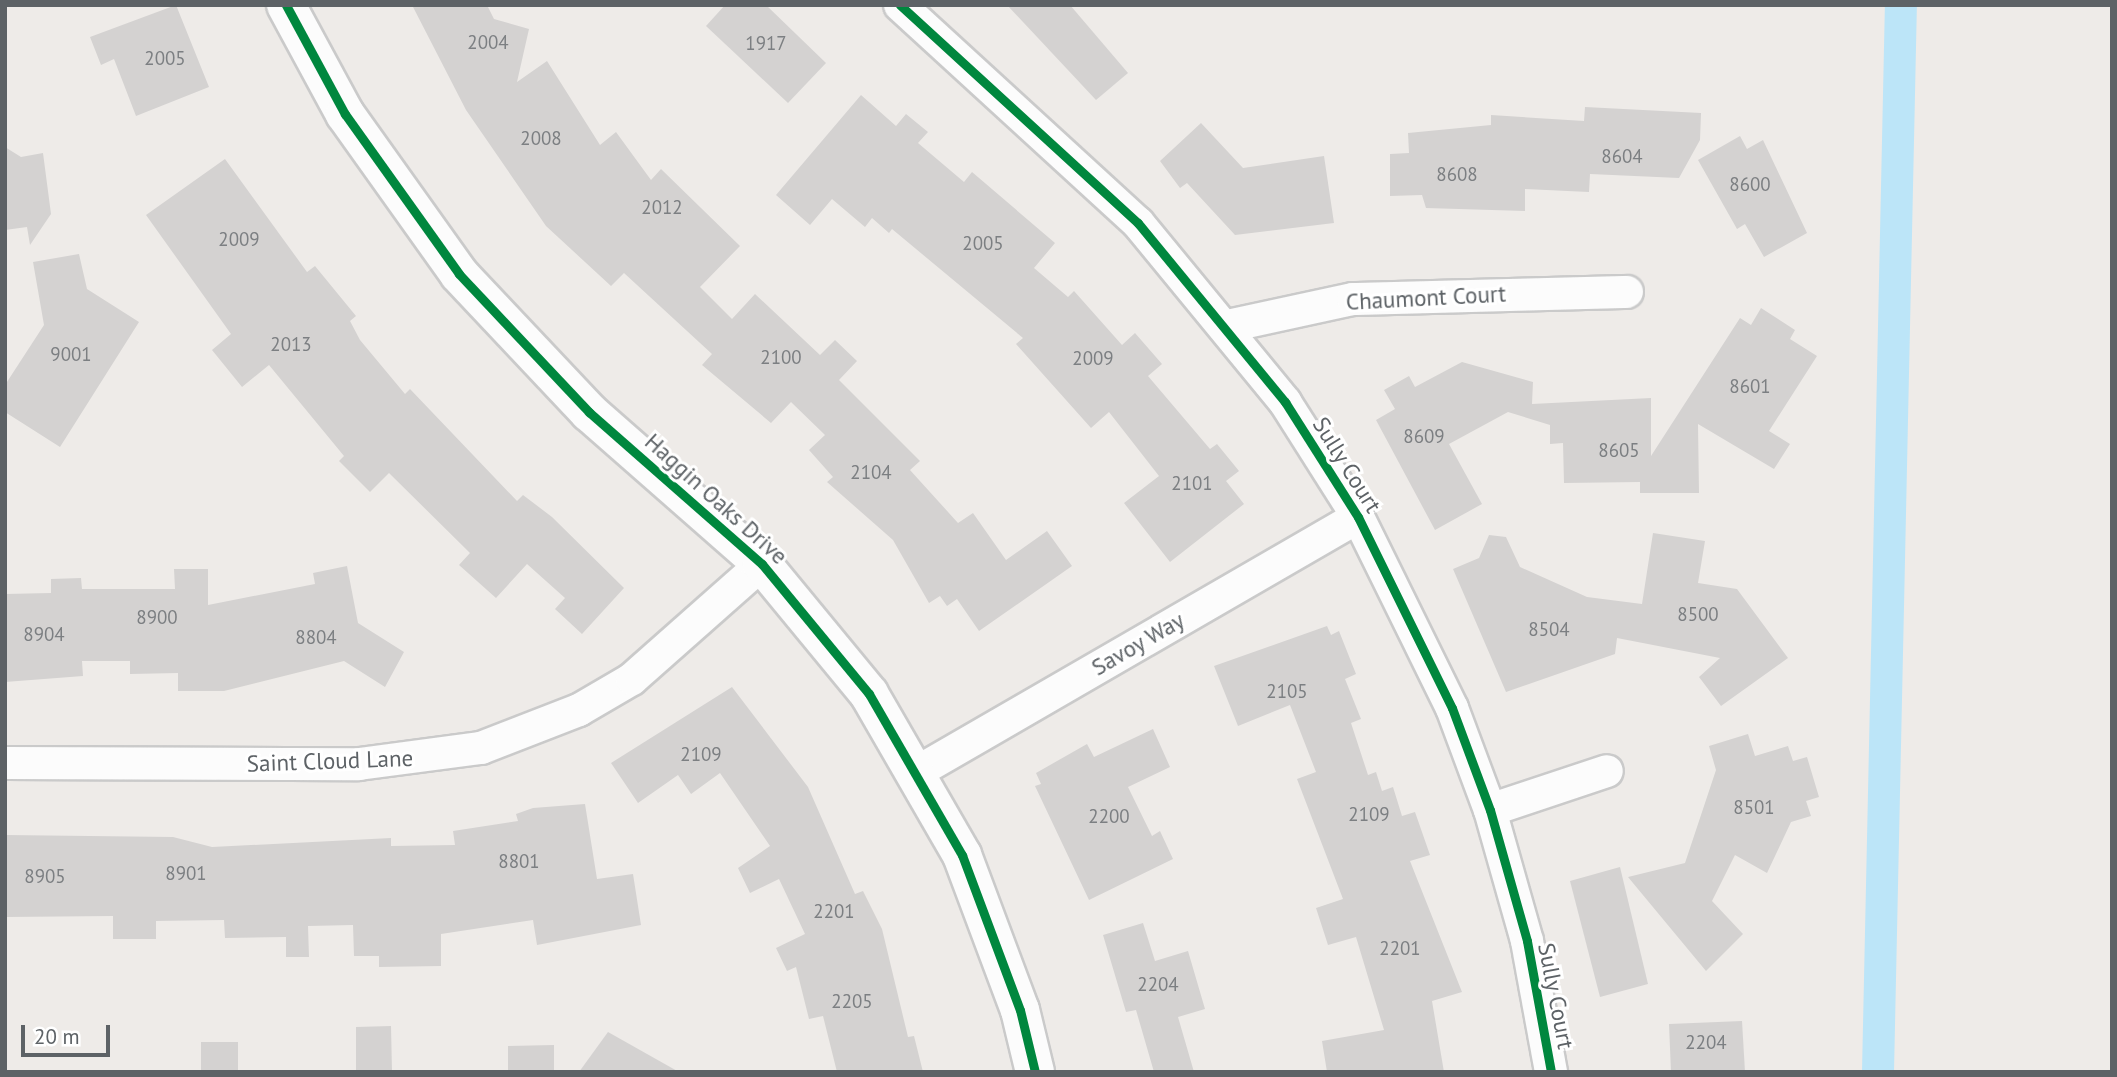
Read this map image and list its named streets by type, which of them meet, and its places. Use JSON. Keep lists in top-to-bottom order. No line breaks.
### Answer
{"streets":{"street":["Chaumont Court","Sully Court","Haggin Oaks Drive","Savoy Way","Saint Cloud Lane"]},"crossings":[["Chaumont Court","Sully Court"],["Sully Court","Savoy Way"],["Haggin Oaks Drive","Savoy Way"],["Haggin Oaks Drive","Saint Cloud Lane"]],"house_numbers":["2004","1917","2005","2008","8604","8608","8600","2012","2009","2005","2013","9001","2100","2009","8601","8609","8605","2104","2101","8500","8900","8504","8904","8804","2105","2109","8501","2109","2200","8801","8901","8905","2201","2201","2204","2205","2204"],"scale_bar":"20 m"}
